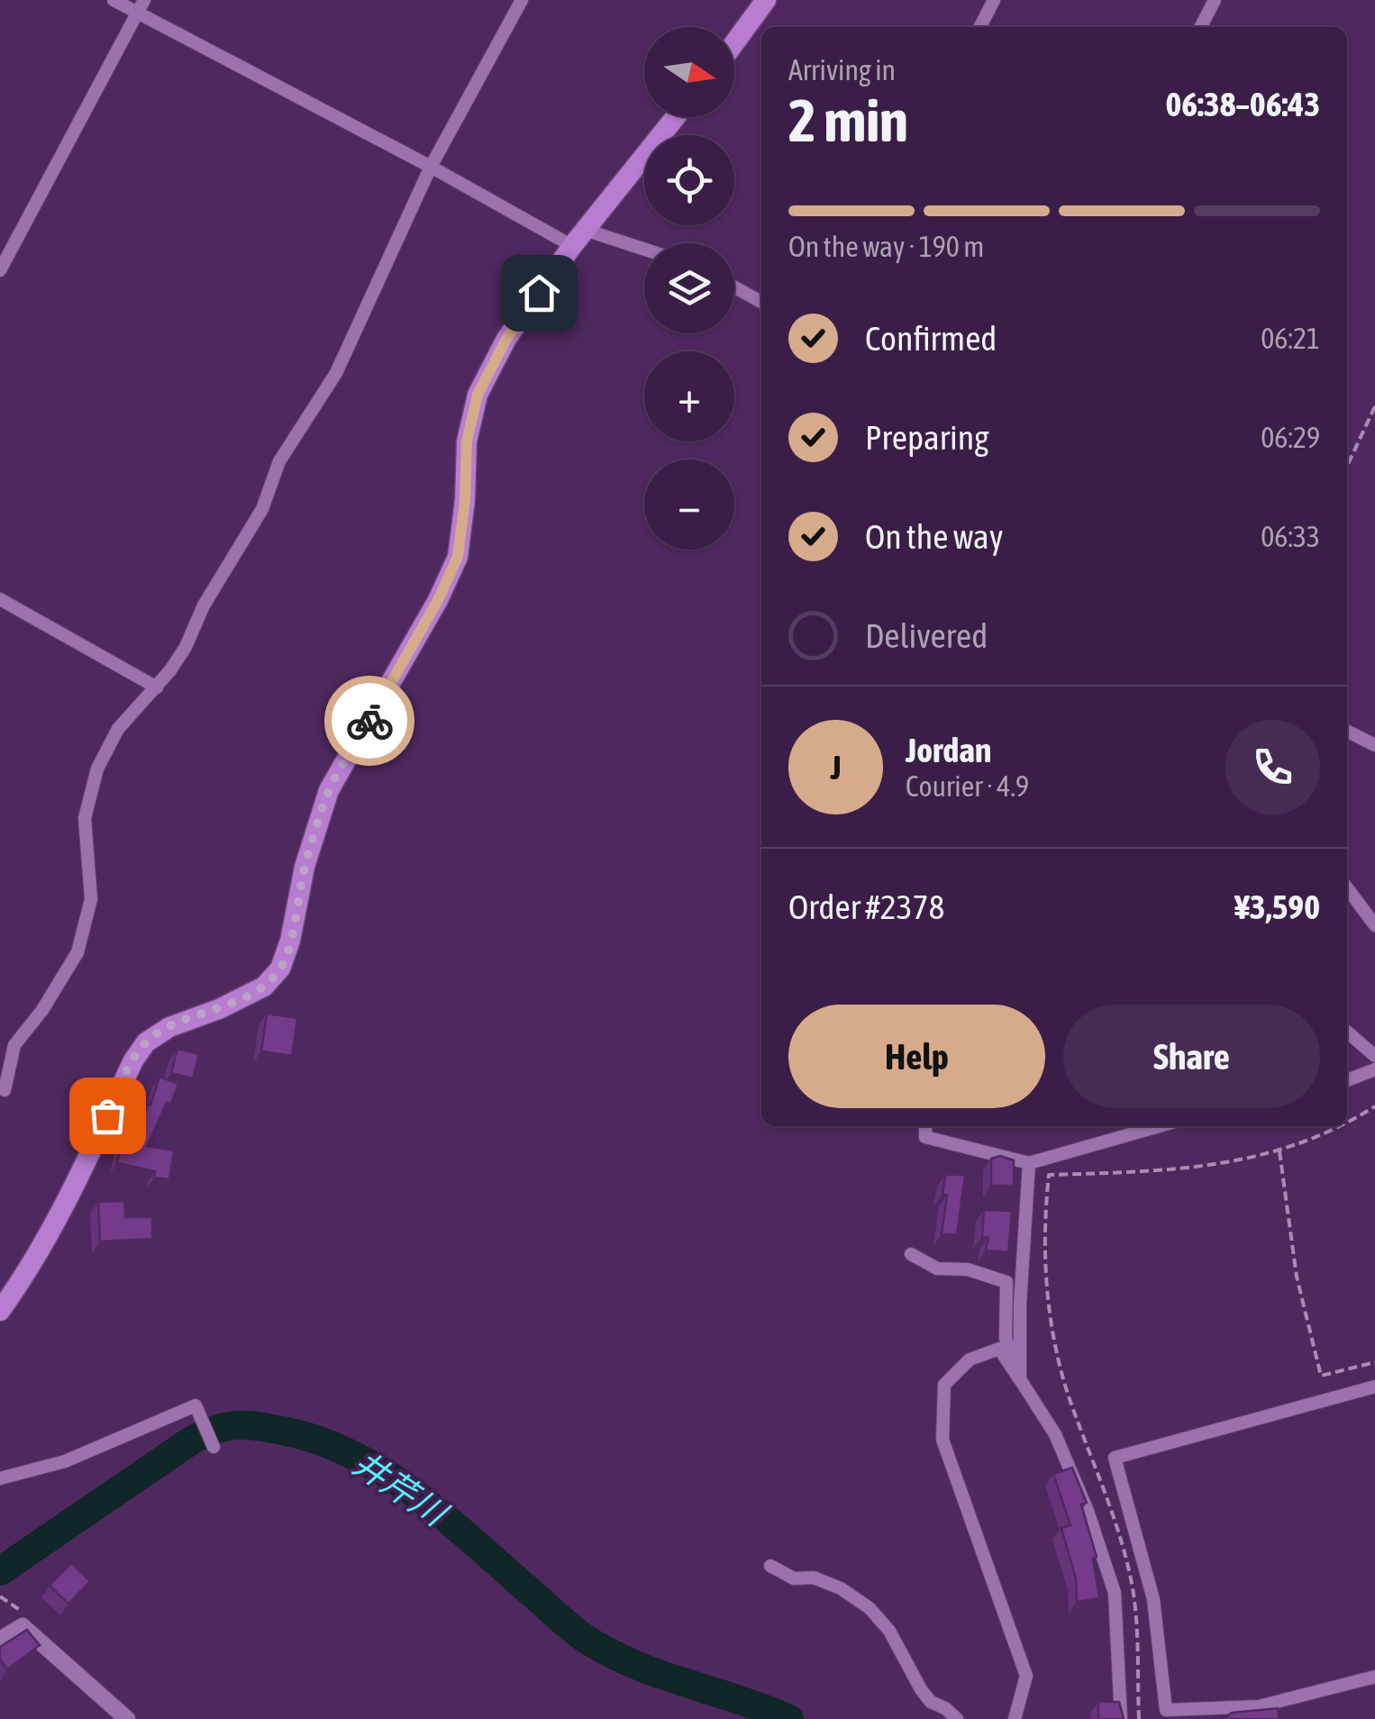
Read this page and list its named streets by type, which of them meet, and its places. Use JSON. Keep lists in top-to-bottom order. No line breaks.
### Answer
{"water":["井芹川"],"north":"right","page":{"map_buttons":["+","−"],"heading":["2 min","Arriving in","06:38–06:43"],"panel":["Jordan","Courier · 4.9","Order #2378","¥3,590"],"bar":"On the way · 190 m","list":[["Confirmed","06:21"],["Preparing","06:29"],["On the way","06:33"],"Delivered"],"round":"J","buttons":["Help","Share"]}}
